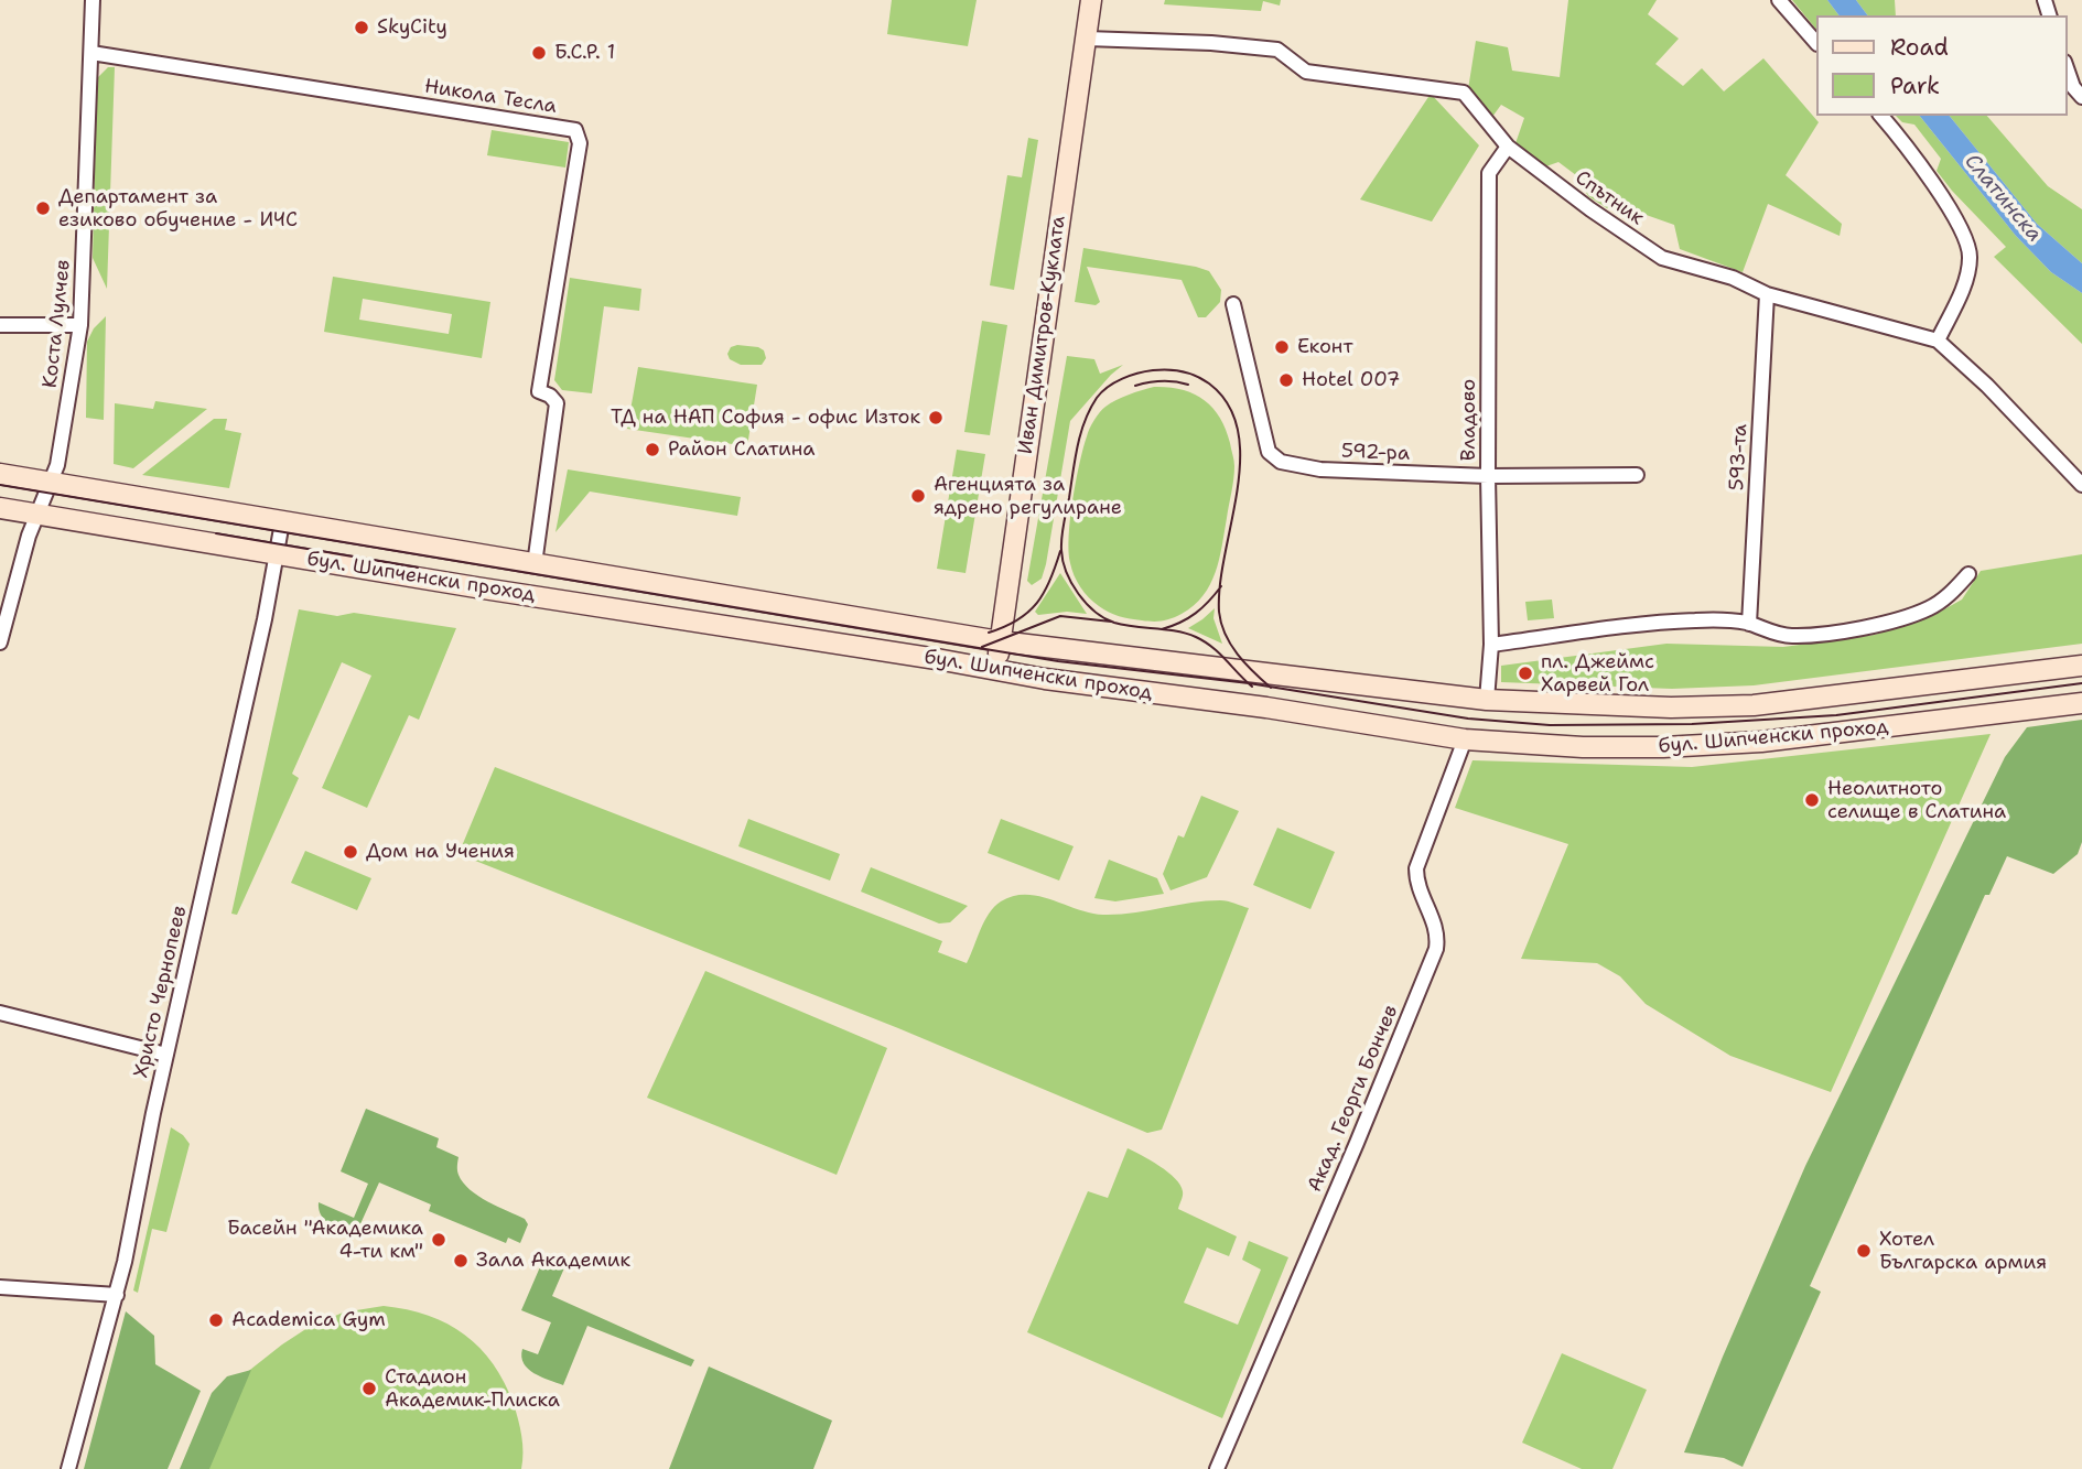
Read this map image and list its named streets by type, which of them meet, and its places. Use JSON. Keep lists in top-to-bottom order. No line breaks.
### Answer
{"streets":{"main road":["Иван Димитров-Куклата","бул. Шипченски проход"],"street":["Никола Тесла","Спътник","Коста Лулчев","Владово","592-ра","593-та","Христо Чернопеев","Акад. Георги Бончев"]},"crossings":[["Никола Тесла","Коста Лулчев"],["Никола Тесла","бул. Шипченски проход"],["Спътник","Иван Димитров-Куклата"],["Спътник","Владово"],["Спътник","593-та"],["Коста Лулчев","бул. Шипченски проход"],["Иван Димитров-Куклата","бул. Шипченски проход"],["Владово","592-ра"],["Владово","бул. Шипченски проход"],["бул. Шипченски проход","Христо Чернопеев"],["бул. Шипченски проход","Акад. Георги Бончев"]],"water":["Слатинска"],"places":["SkyCity","Б.С.Р. 1","Департамент за езиково обучение - ИЧС","Еконт","Hotel 007","ТД на НАП София - офис Изток","Район Слатина","Агенцията за ядрено регулиране","пл. Джеймс Харвей Гол","Неолитното селище в Слатина","Дом на Учения","Басейн \"Академика 4-ти км\"","Хотел Българска армия","Зала Академик","Academica Gym","Стадион Академик-Плиска"],"legend":["Road","Park"]}
